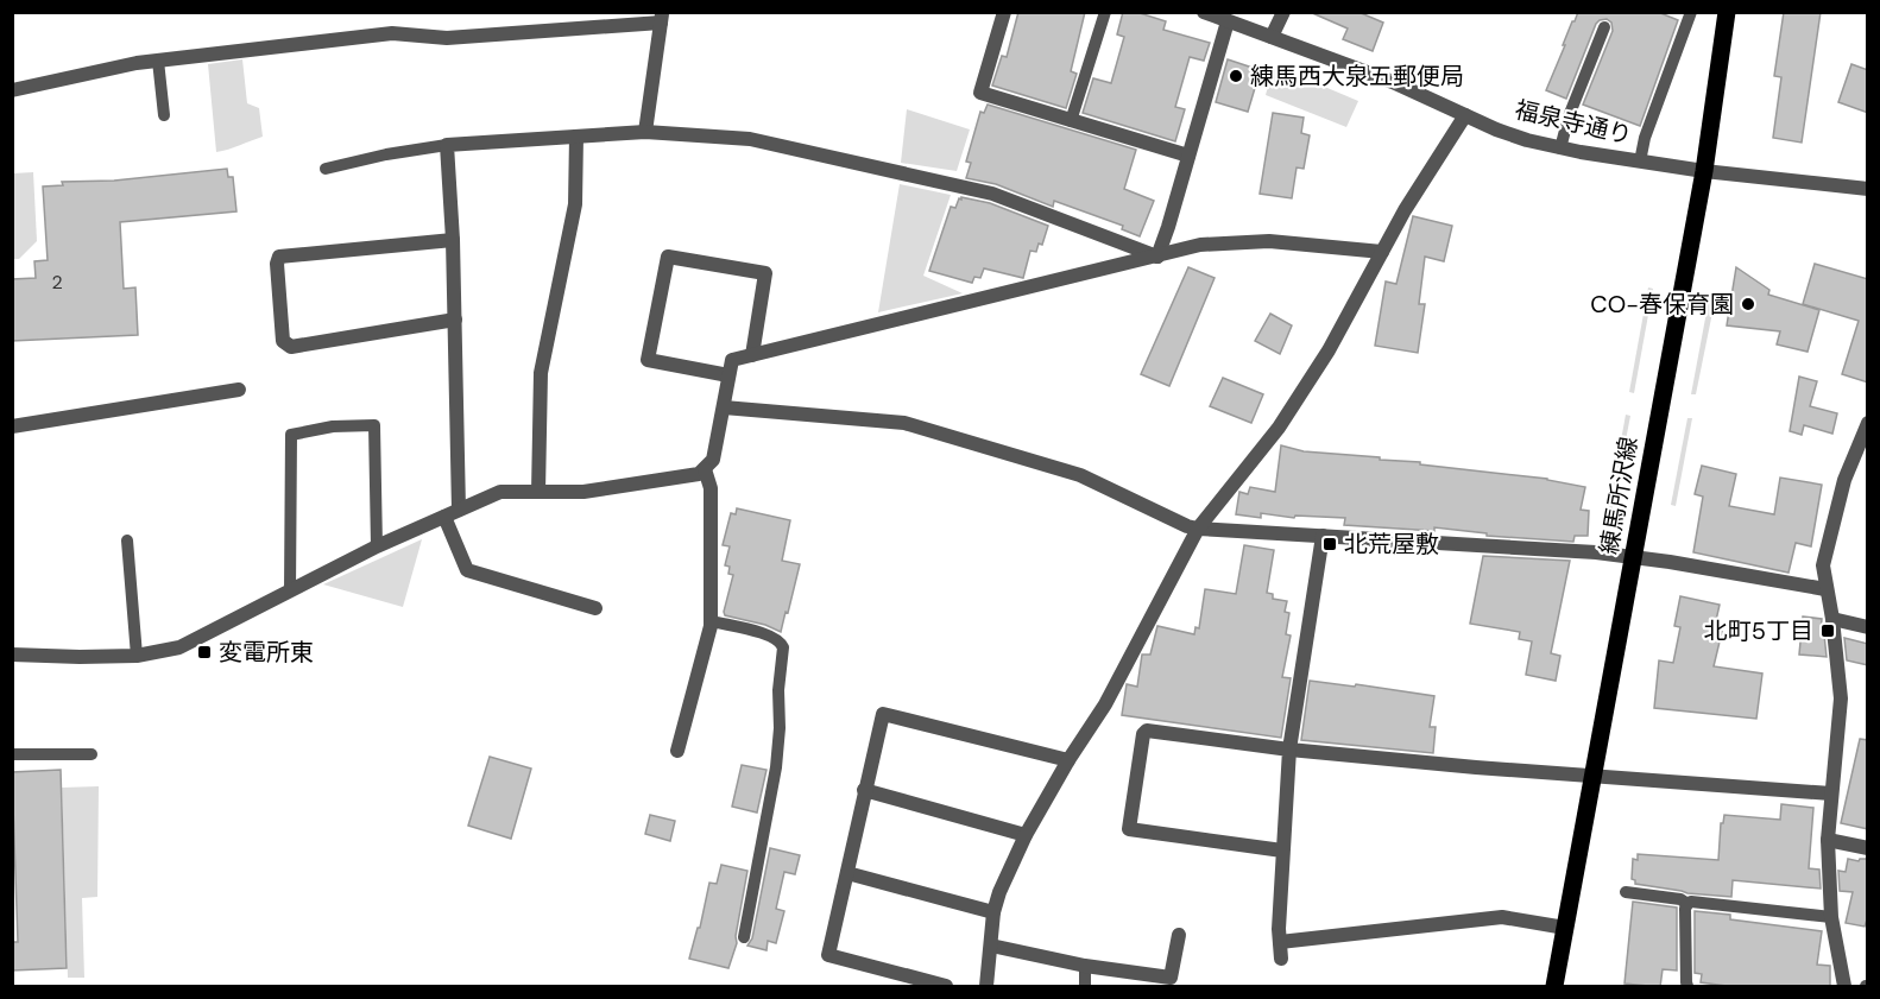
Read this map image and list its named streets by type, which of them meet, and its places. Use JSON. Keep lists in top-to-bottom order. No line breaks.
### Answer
{"streets":{"main road":["練馬所沢線"],"street":["福泉寺通り"]},"crossings":[["福泉寺通り","練馬所沢線"]],"places":{"other":["練馬西大泉五郵便局","CO-春保育園"],"transit":["北荒屋敷","北町5丁目","変電所東"]},"house_numbers":["2"]}
